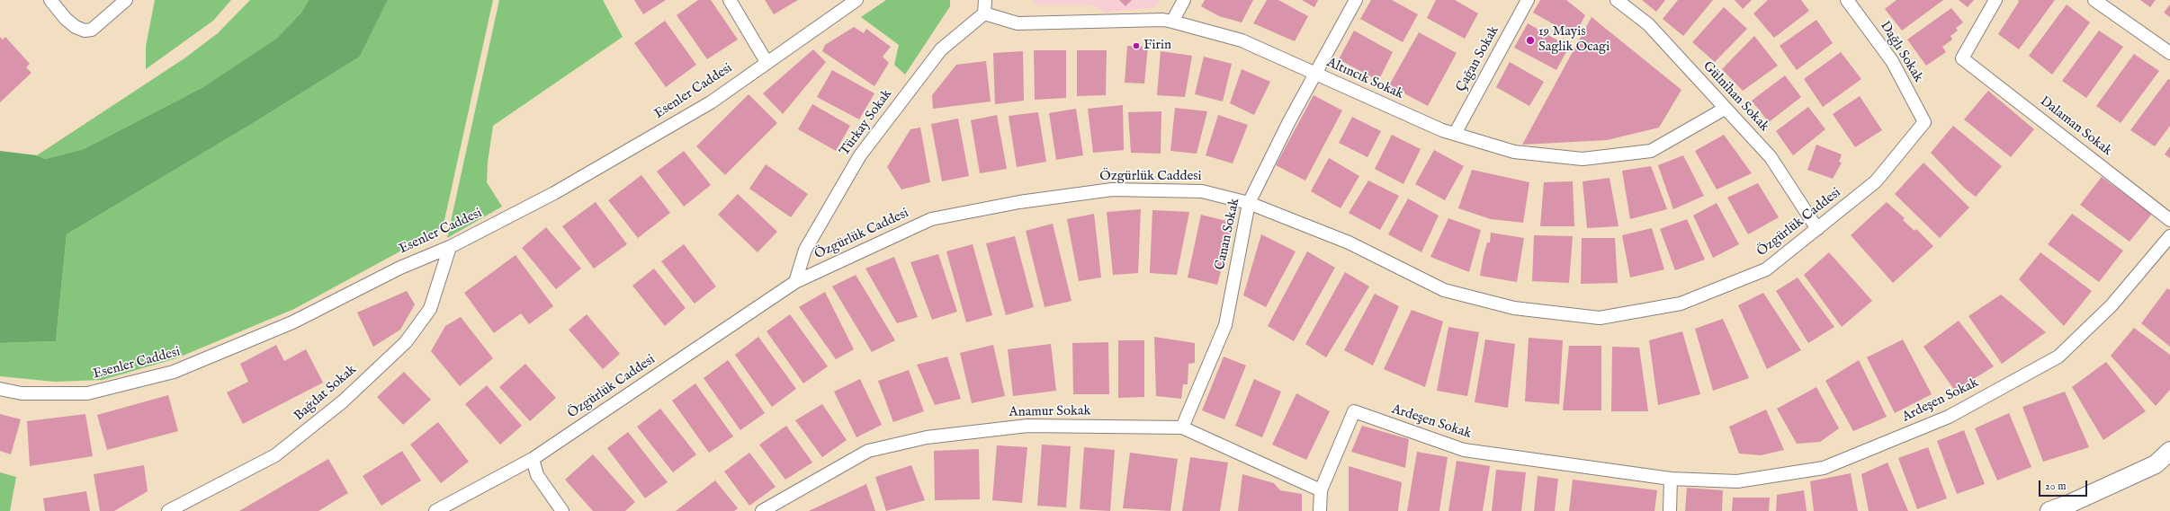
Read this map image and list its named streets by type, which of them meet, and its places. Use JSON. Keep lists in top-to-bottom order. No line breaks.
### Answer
{"streets":{"street":["Dağlı Sokak","Çağan Sokak","Altıncık Sokak","Esenler Caddesi","Gülnihan Sokak","Türkay Sokak","Dalaman Sokak","Özgürlük Caddesi","Canan Sokak","Bağdat Sokak","Ardeşen Sokak","Anamur Sokak"]},"crossings":[["Dağlı Sokak","Özgürlük Caddesi"],["Çağan Sokak","Altıncık Sokak"],["Altıncık Sokak","Gülnihan Sokak"],["Altıncık Sokak","Türkay Sokak"],["Altıncık Sokak","Canan Sokak"],["Esenler Caddesi","Bağdat Sokak"],["Gülnihan Sokak","Özgürlük Caddesi"],["Türkay Sokak","Özgürlük Caddesi"],["Özgürlük Caddesi","Canan Sokak"],["Canan Sokak","Anamur Sokak"],["Ardeşen Sokak","Anamur Sokak"]],"places":["19 Mayis Saglik Ocagi","Firin"],"scale_bar":"20 m"}
